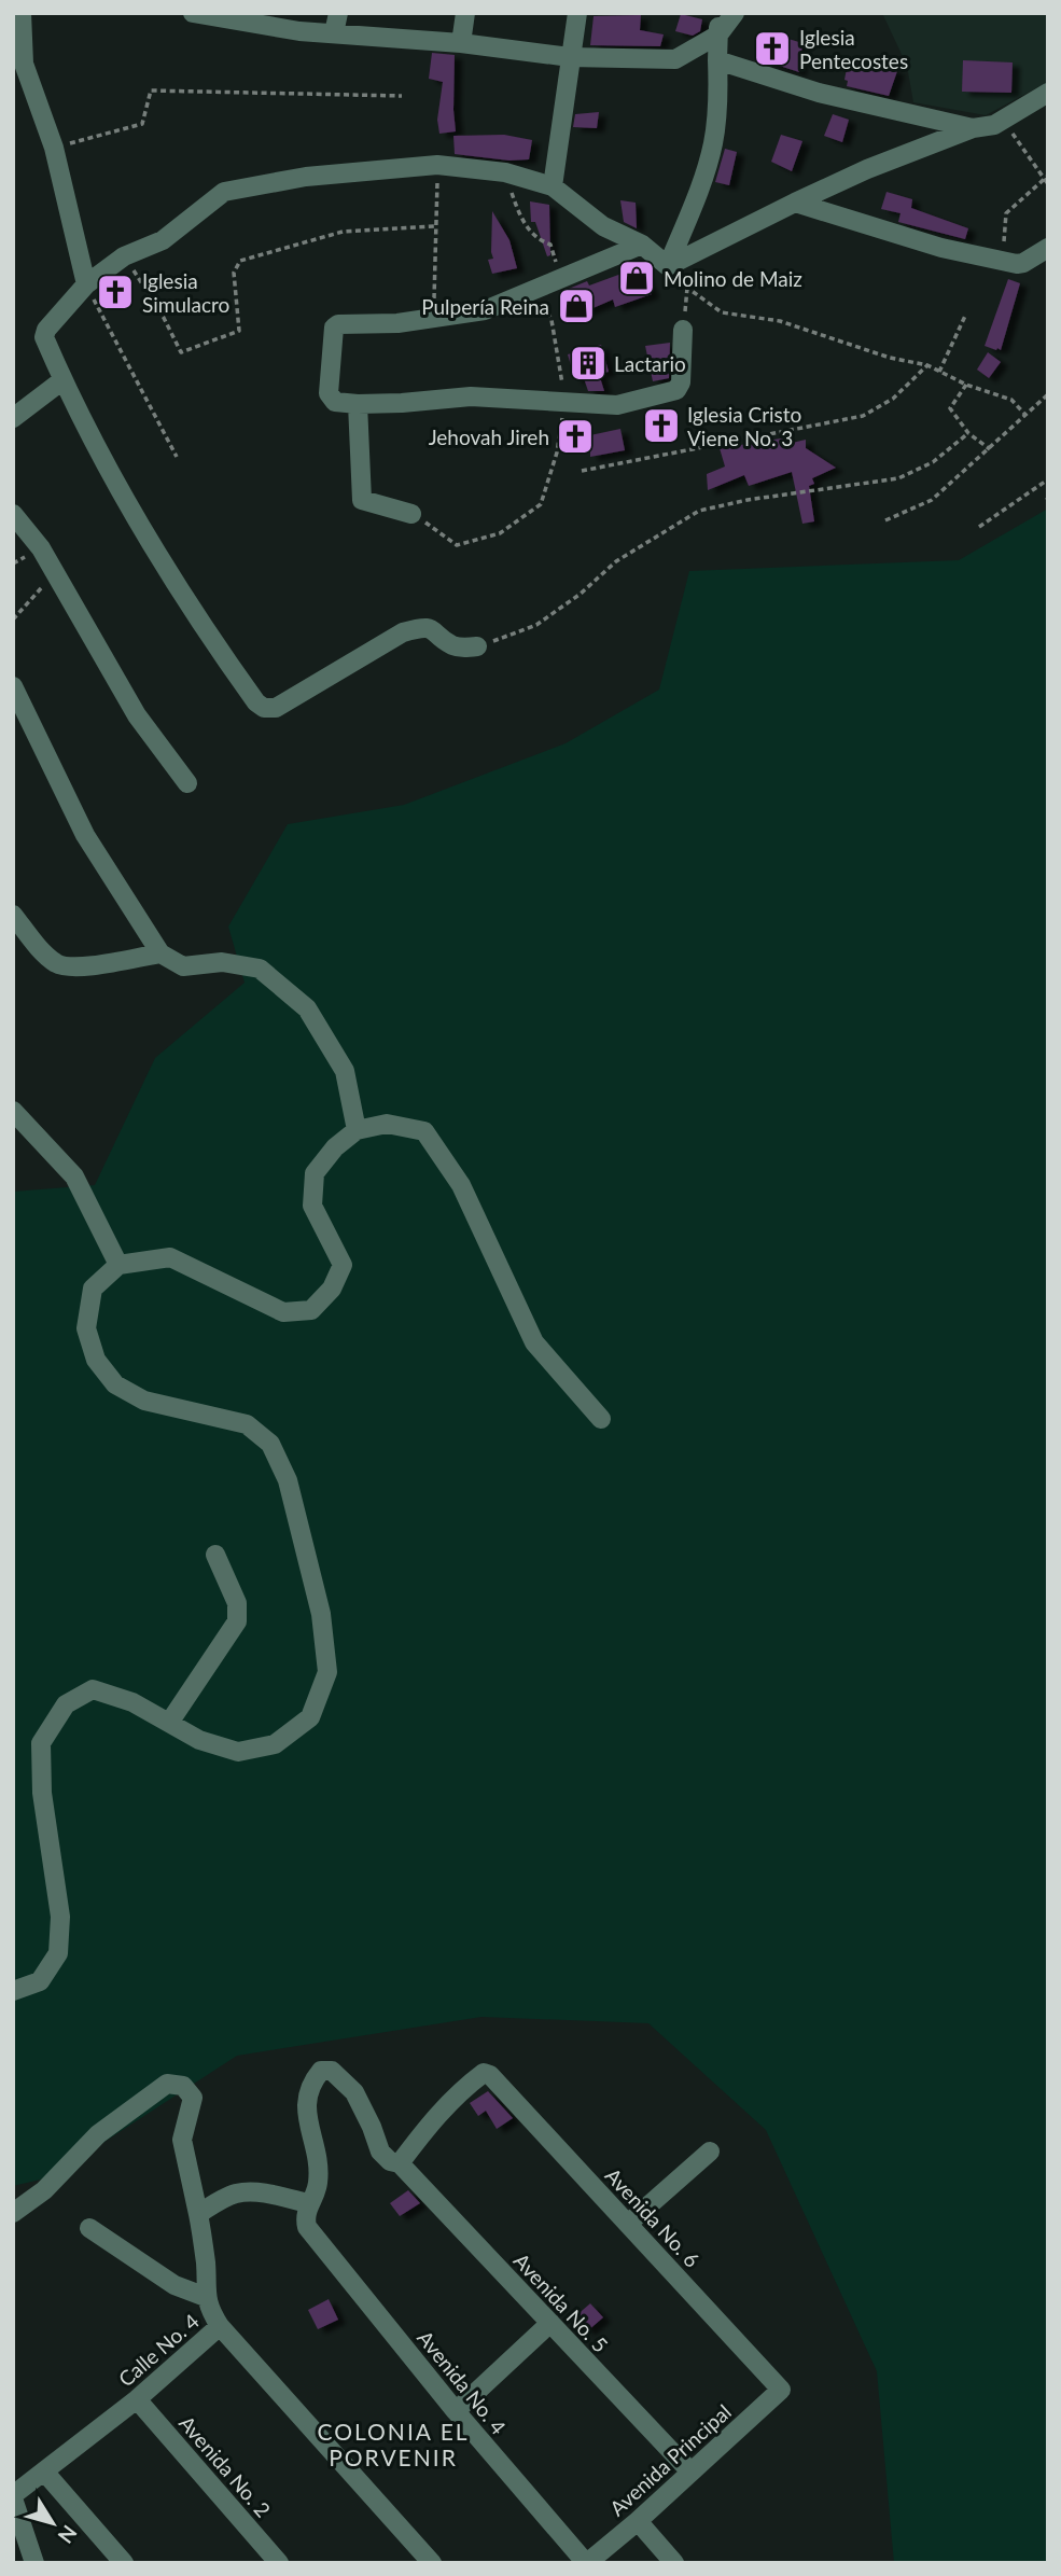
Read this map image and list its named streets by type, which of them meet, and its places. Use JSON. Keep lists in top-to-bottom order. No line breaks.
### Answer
{"streets":{"street":["Avenida No. 6","Avenida No. 5","Calle No. 4","Avenida No. 4","Avenida Principal","Avenida No. 2"]},"crossings":[["Avenida No. 6","Avenida No. 5"],["Avenida No. 6","Avenida Principal"],["Avenida No. 5","Avenida Principal"],["Calle No. 4","Avenida No. 2"],["Avenida No. 4","Avenida Principal"]],"districts":["COLONIA EL PORVENIR"],"places":{"church":["Iglesia Pentecostes","Iglesia Simulacro","Iglesia Cristo Viene No. 3","Jehovah Jireh"],"shop":["Molino de Maiz","Pulpería Reina"],"building":["Lactario"]},"north":"bottom right"}
